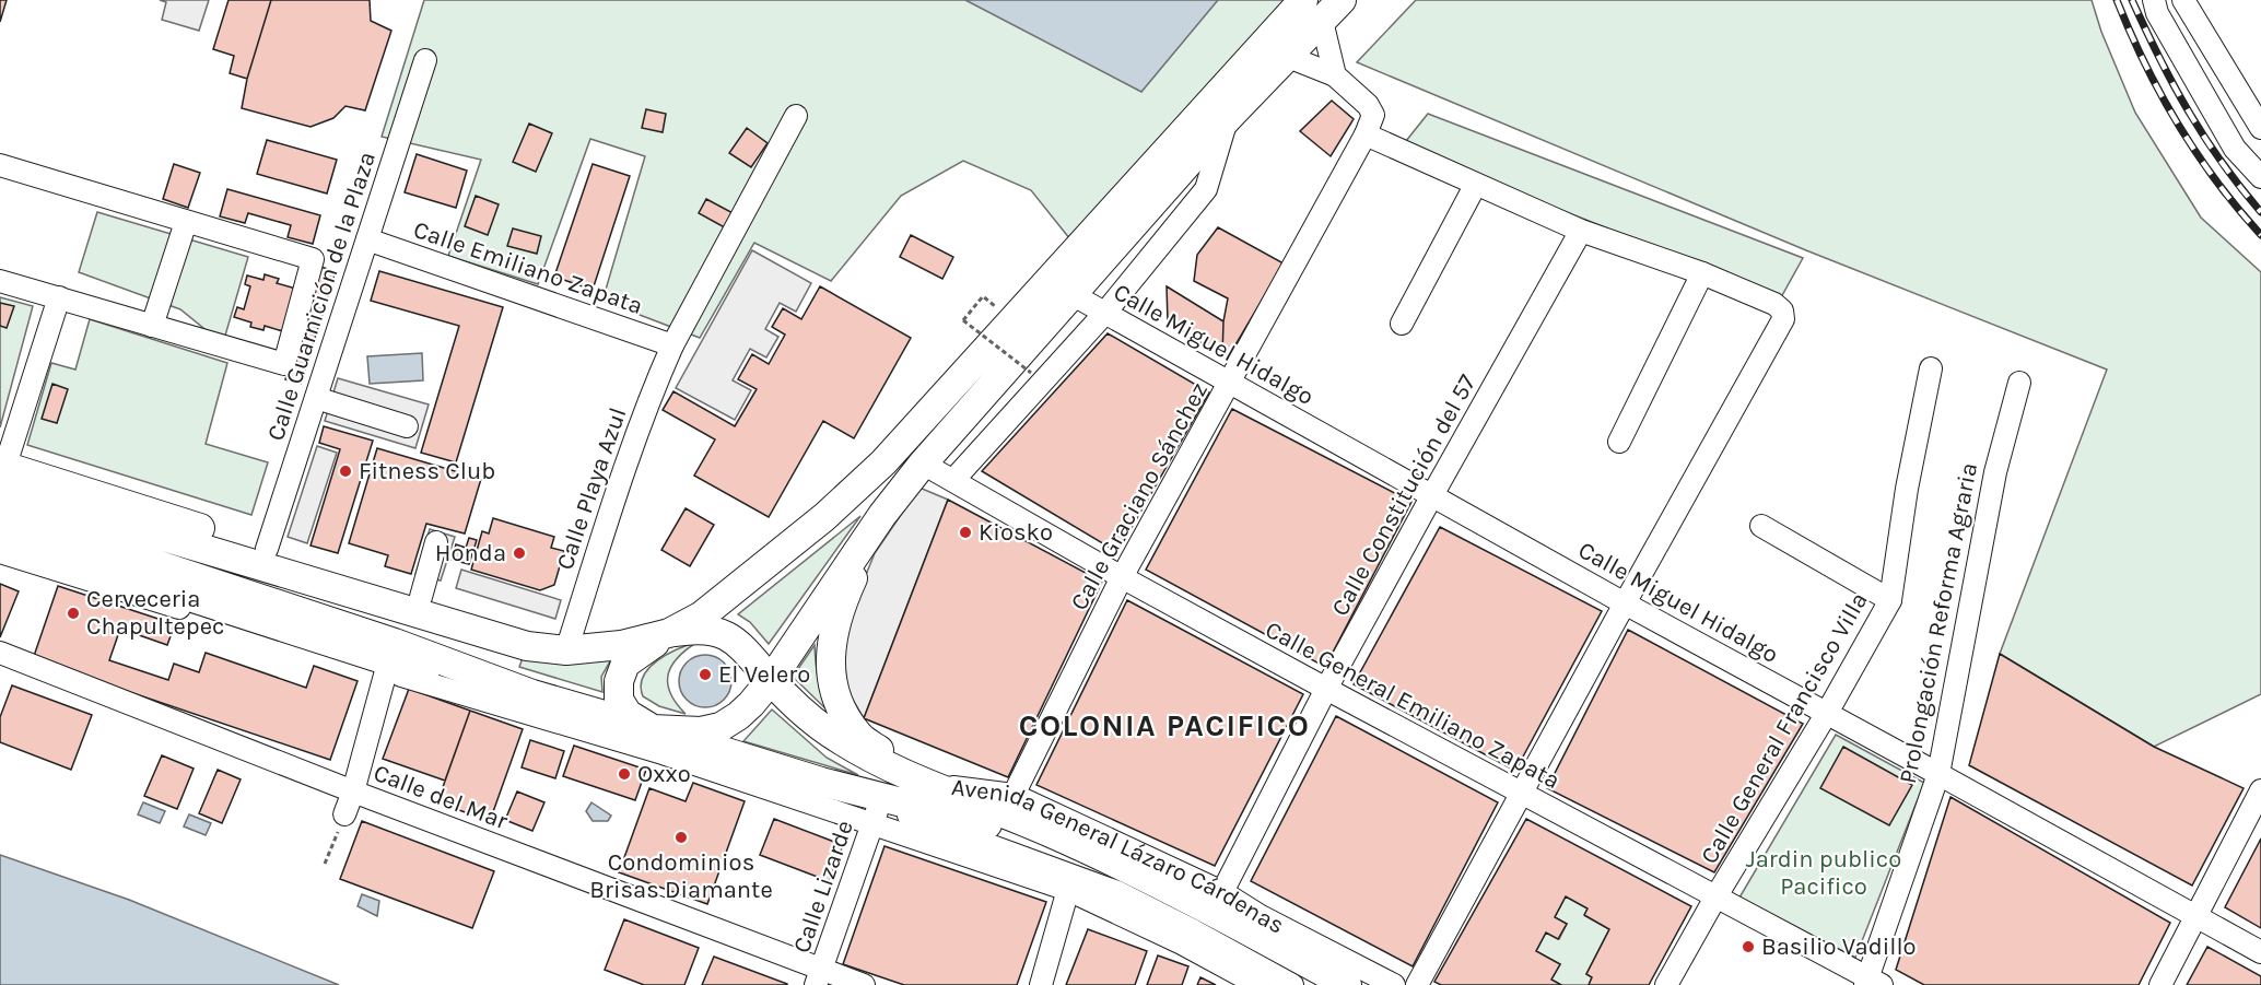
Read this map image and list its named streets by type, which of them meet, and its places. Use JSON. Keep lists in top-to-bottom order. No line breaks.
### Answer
{"streets":{"main road":["Avenida General Lázaro Cárdenas"],"street":["Calle Emiliano Zapata","Calle Guarnición de la Plaza","Calle Miguel Hidalgo","Calle Playa Azul","Calle Constitución del 57","Calle Graciano Sánchez","Prolongación Reforma Agraria","Calle General Emiliano Zapata","Calle General Francisco Villa","Calle del Mar","Calle Lizarde"]},"crossings":[["Calle Emiliano Zapata","Calle Guarnición de la Plaza"],["Calle Emiliano Zapata","Calle Playa Azul"],["Calle Miguel Hidalgo","Calle Constitución del 57"],["Calle Miguel Hidalgo","Calle Graciano Sánchez"],["Calle Miguel Hidalgo","Prolongación Reforma Agraria"],["Calle Miguel Hidalgo","Calle General Francisco Villa"],["Calle Constitución del 57","Calle General Emiliano Zapata"],["Calle Constitución del 57","Avenida General Lázaro Cárdenas"],["Calle Graciano Sánchez","Calle General Emiliano Zapata"],["Calle Graciano Sánchez","Avenida General Lázaro Cárdenas"],["Prolongación Reforma Agraria","Calle General Emiliano Zapata"],["Calle General Emiliano Zapata","Calle General Francisco Villa"],["Calle del Mar","Calle Lizarde"],["Avenida General Lázaro Cárdenas","Calle Lizarde"]],"districts":["COLONIA PACIFICO"],"parks":["Jardin publico Pacifico"],"places":["Fitness Club","Kiosko","Honda","Cerveceria Chapultepec","El Velero","Oxxo","Condominios Brisas Diamante","Basilio Vadillo"]}
